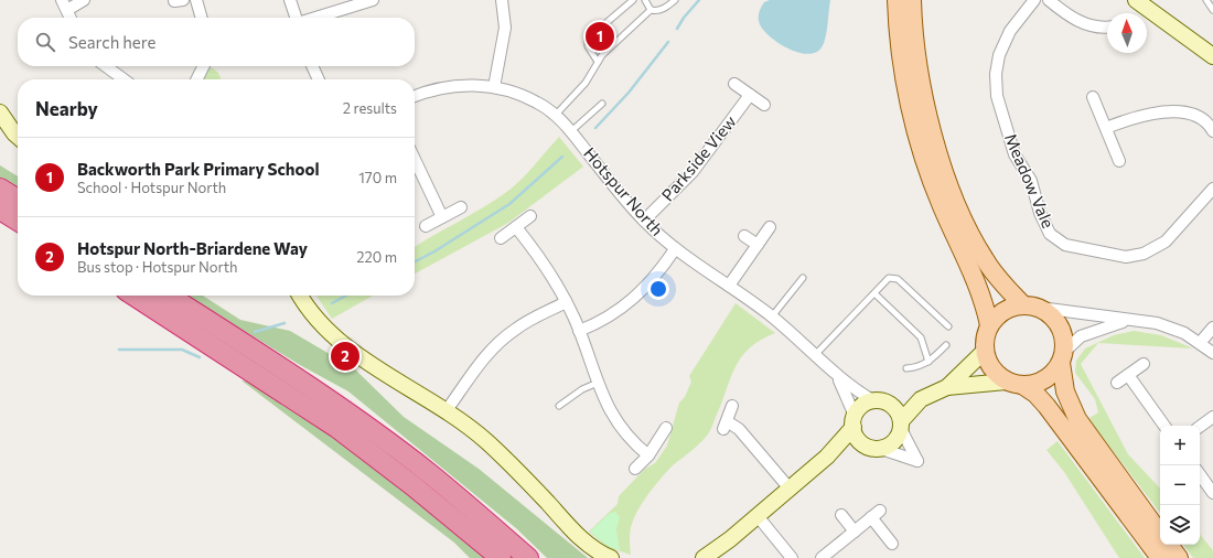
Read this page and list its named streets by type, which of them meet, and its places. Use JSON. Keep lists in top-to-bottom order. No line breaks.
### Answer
{"streets":{"street":["Parkside View","Meadow Vale","Hotspur North"]},"crossings":[["Parkside View","Hotspur North"]],"north":"top","page":{"search":"Search here","pins":["1","2"],"heading":["Nearby","2 results"],"list":[{"mark":"1","name":"Backworth Park Primary School","note":"School · Hotspur North","value":"170 m"},{"mark":"2","name":"Hotspur North-Briardene Way","note":"Bus stop · Hotspur North","value":"220 m"}],"map_buttons":["+","−"]}}
